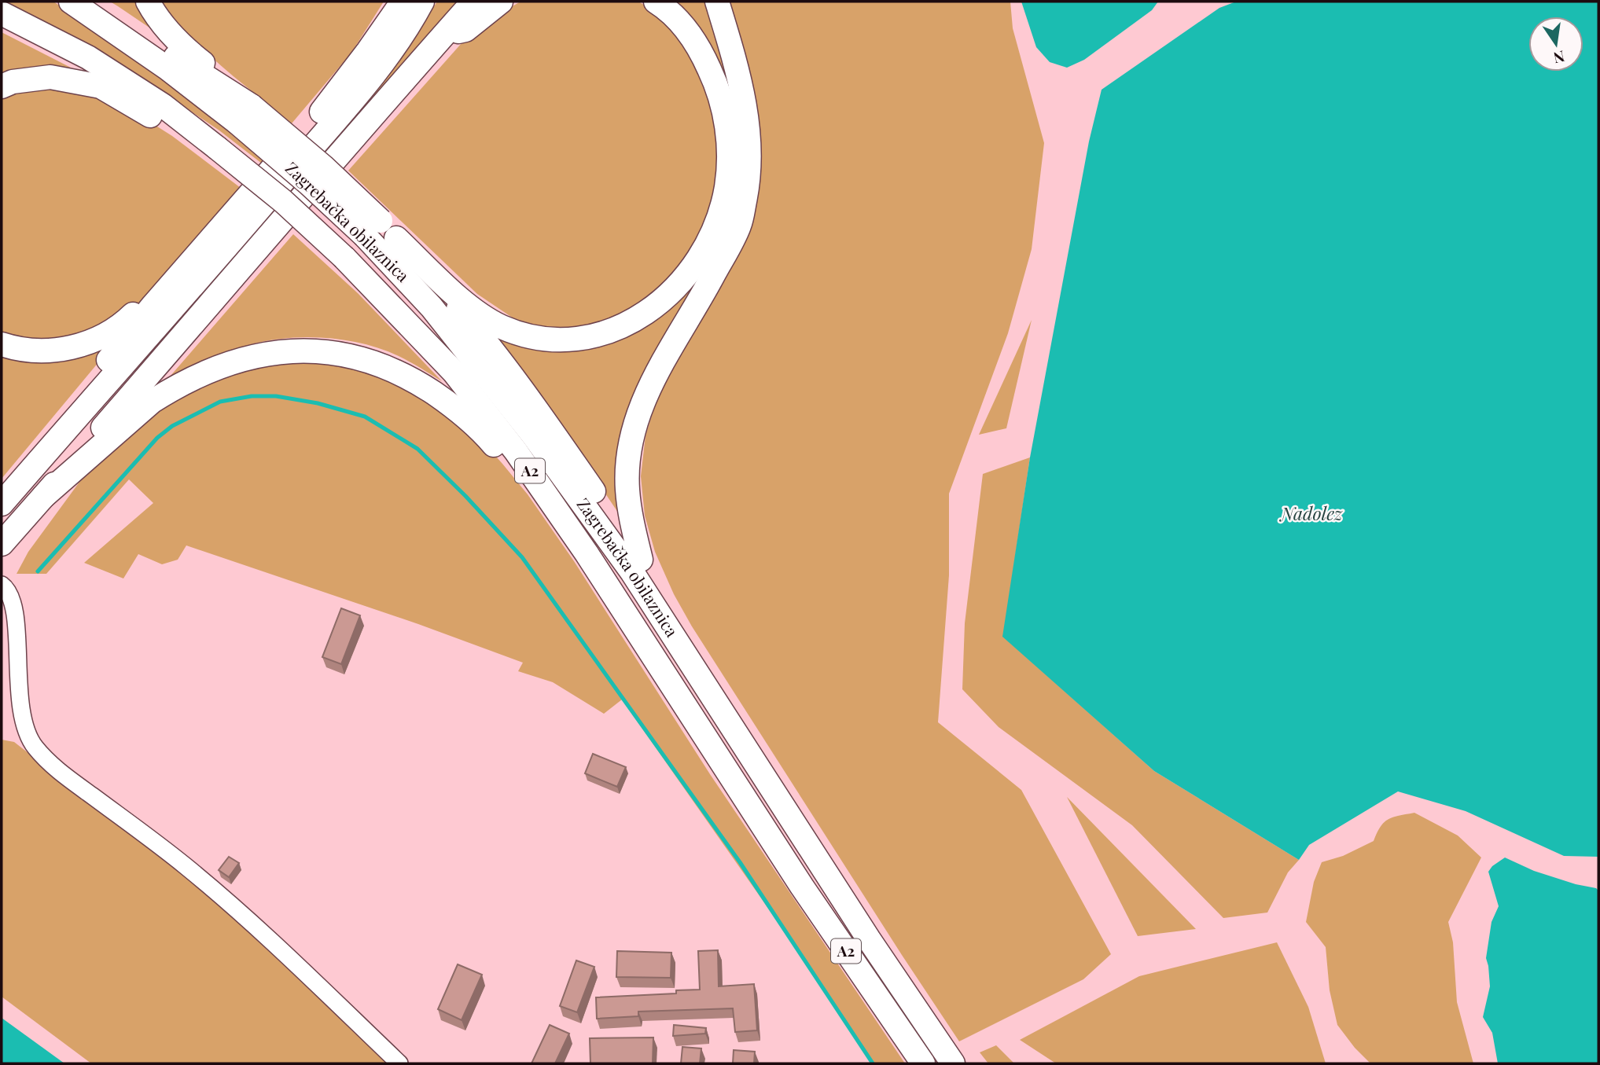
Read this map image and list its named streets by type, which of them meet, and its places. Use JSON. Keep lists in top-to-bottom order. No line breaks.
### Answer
{"streets":{"highway":["Zagrebačka obilaznica","A2"]},"water":["Nadolez"],"north":"bottom"}
